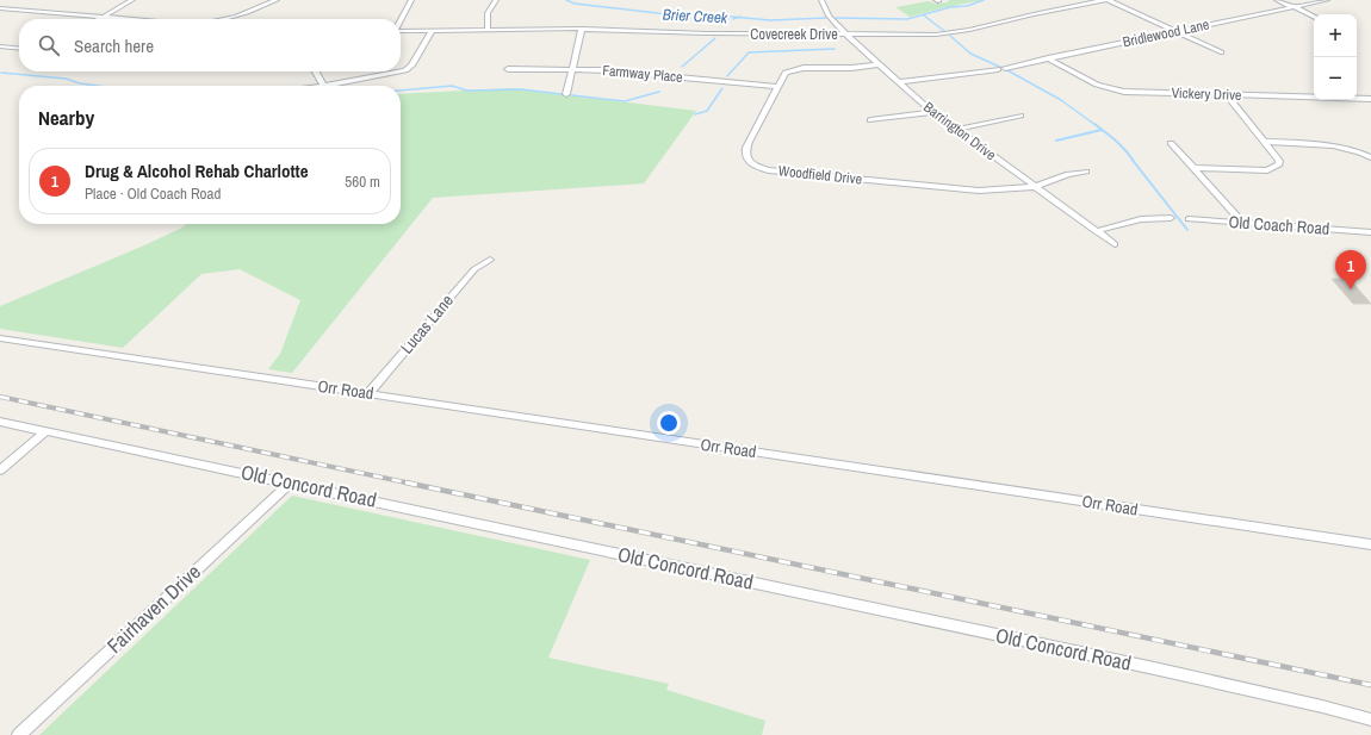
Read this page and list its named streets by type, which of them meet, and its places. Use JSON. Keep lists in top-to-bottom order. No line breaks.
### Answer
{"streets":{"street":["Bridlewood Lane","Covecreek Drive","Farmway Place","Vickery Drive","Barrington Drive","Woodfield Drive","Old Coach Road","Lucas Lane","Orr Road","Old Concord Road","Fairhaven Drive"]},"crossings":[["Bridlewood Lane","Vickery Drive"],["Covecreek Drive","Barrington Drive"],["Farmway Place","Woodfield Drive"],["Barrington Drive","Woodfield Drive"],["Lucas Lane","Orr Road"],["Old Concord Road","Fairhaven Drive"]],"water":["Brier Creek"],"page":{"map_buttons":["+","−"],"search":"Search here","heading":"Nearby","list":[{"mark":"1","name":"Drug & Alcohol Rehab Charlotte","note":"Place · Old Coach Road","value":"560 m"}],"pins":"1"}}
